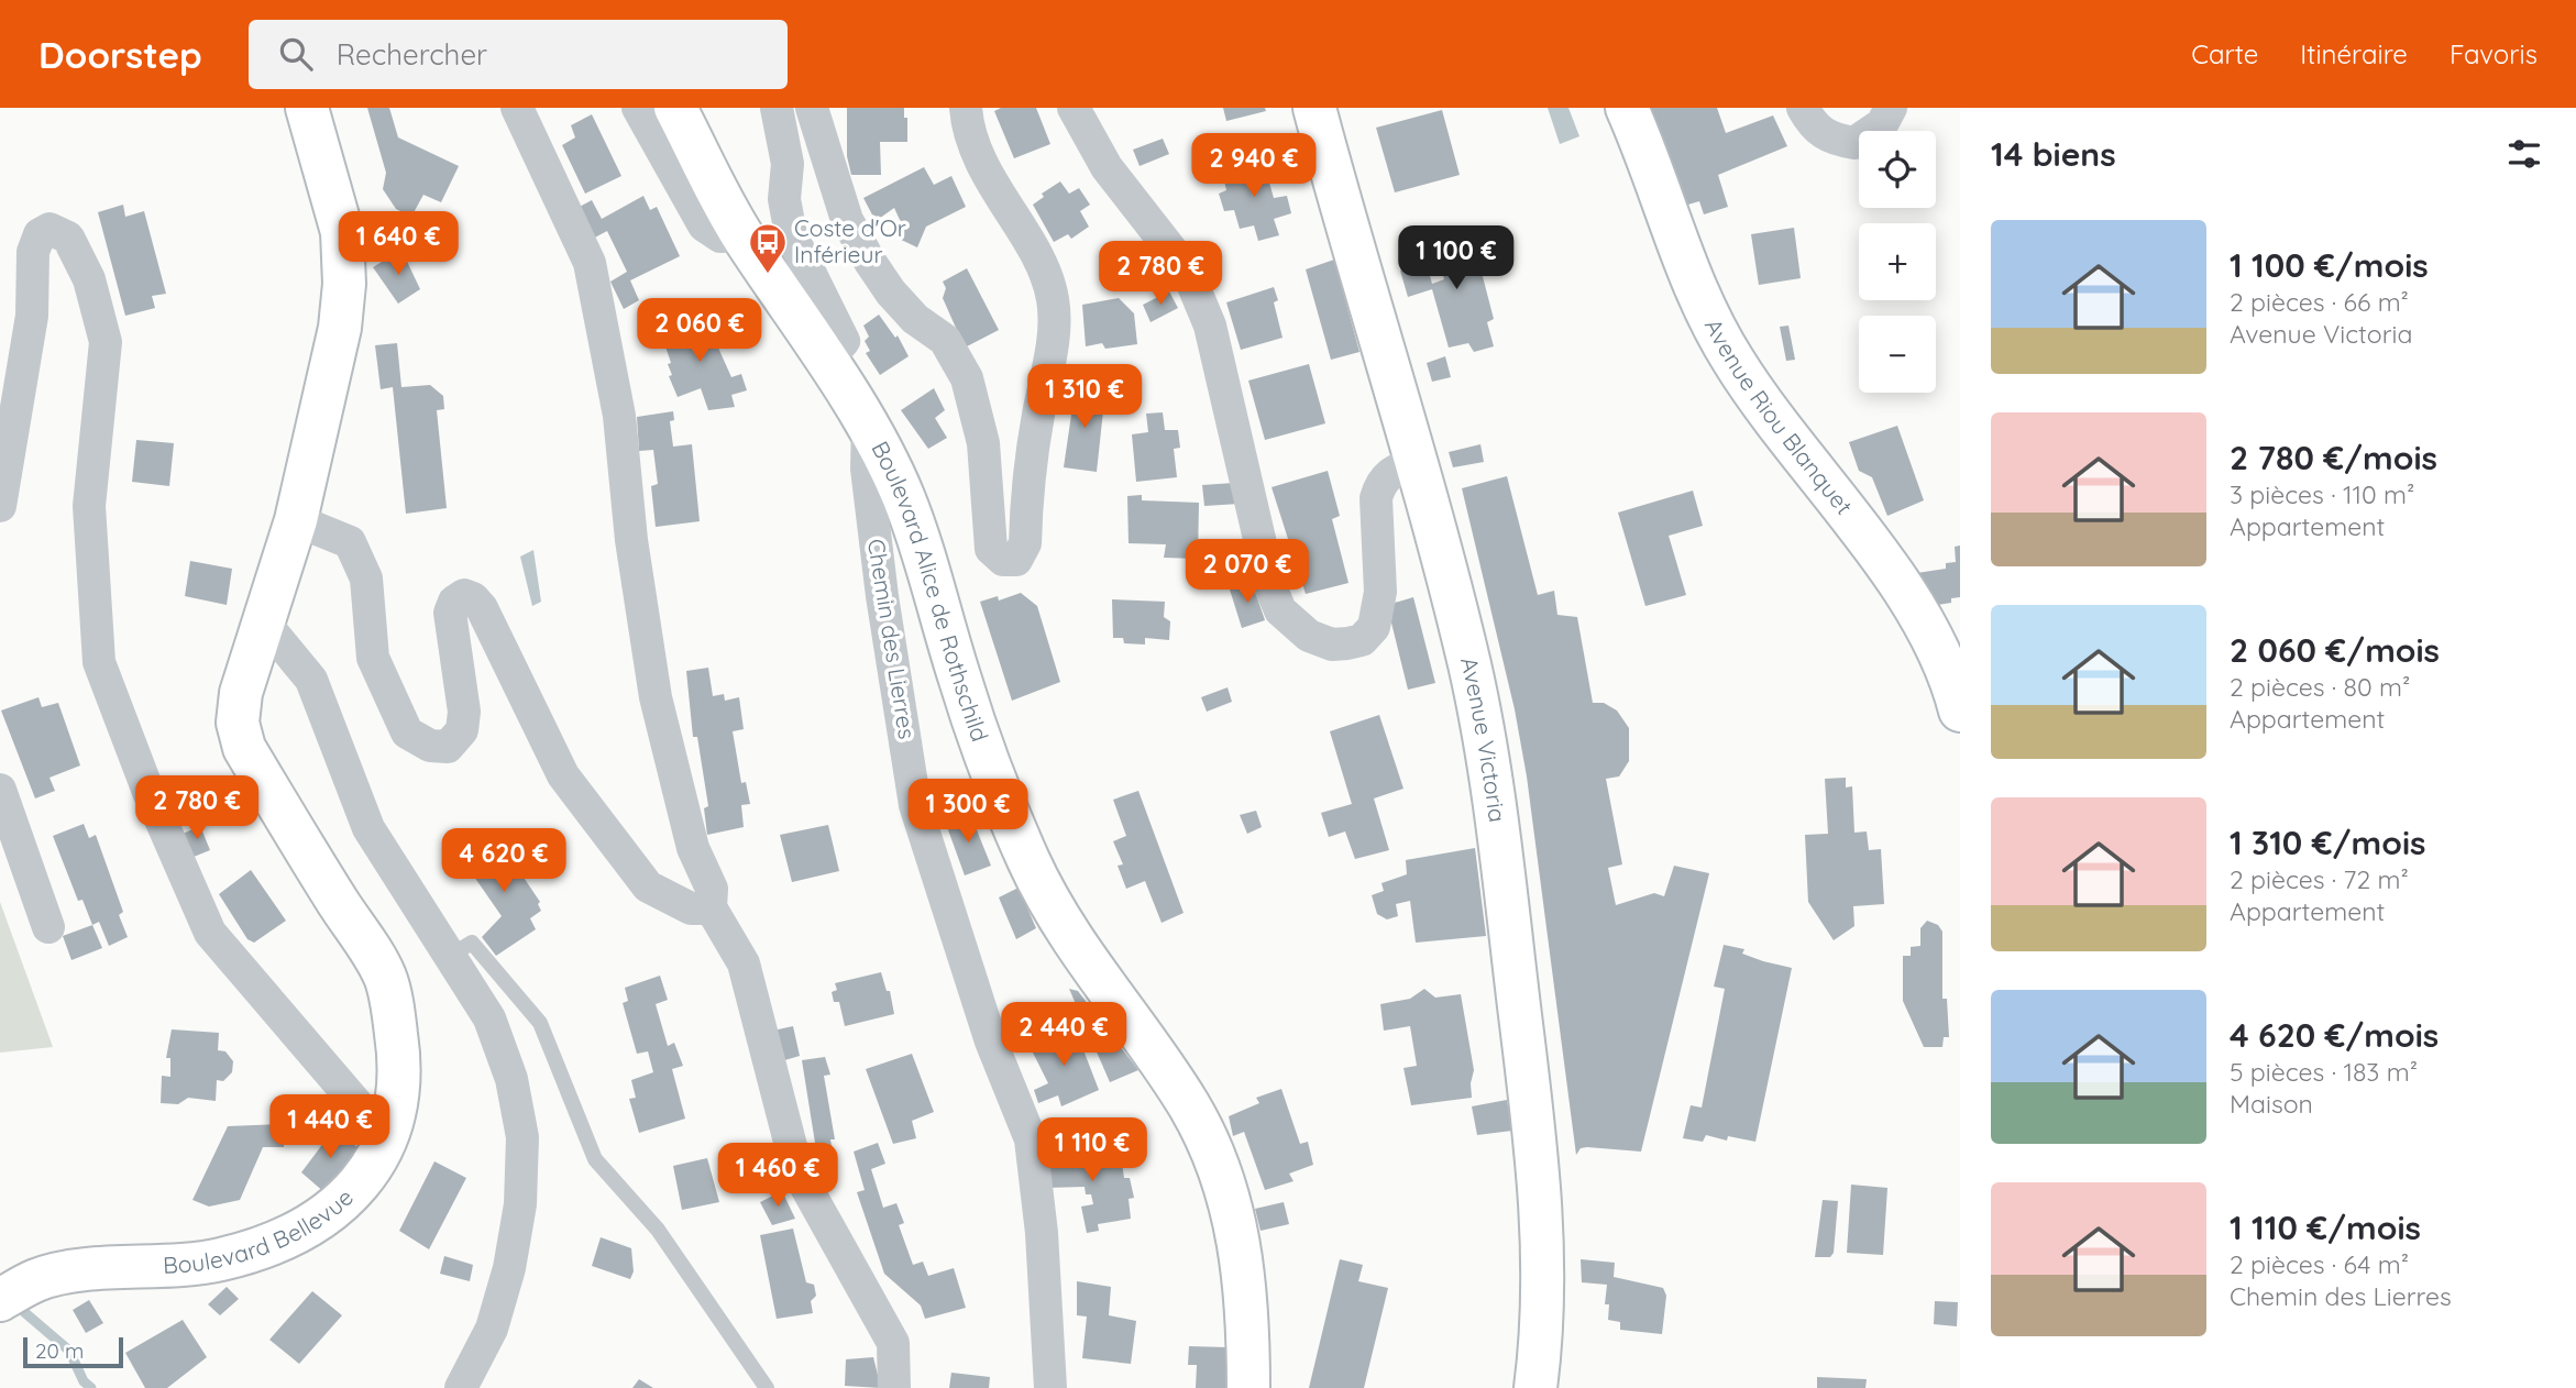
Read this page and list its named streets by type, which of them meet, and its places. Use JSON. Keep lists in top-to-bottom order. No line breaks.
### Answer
{"streets":{"main road":["Avenue Riou Blanquet","Boulevard Alice de Rothschild","Avenue Victoria","Boulevard Bellevue"],"street":["Chemin des Lierres"]},"crossings":[["Boulevard Alice de Rothschild","Chemin des Lierres"]],"places":{"bus stop":["Coste d'Or Inférieur"]},"scale_bar":"20 m","page":{"header":"Doorstep","search":"Rechercher","nav":["Carte","Itinéraire","Favoris"],"heading":"14 biens","map_buttons":["+","−"],"price":["2 940 €","1 640 €","1 100 €","2 780 €","2 060 €","1 310 €","2 070 €","2 780 €","1 300 €","4 620 €","2 440 €","1 440 €","1 110 €","1 460 €"],"list":[{"name":"1 100 €/mois","note":"2 pièces · 66 m² · Avenue Victoria"},{"name":"2 780 €/mois","note":"3 pièces · 110 m² · Appartement"},{"name":"2 060 €/mois","note":"2 pièces · 80 m² · Appartement"},{"name":"1 310 €/mois","note":"2 pièces · 72 m² · Appartement"},{"name":"4 620 €/mois","note":"5 pièces · 183 m² · Maison"},{"name":"1 110 €/mois","note":"2 pièces · 64 m² · Chemin des Lierres"}],"scale":"20 m"}}
